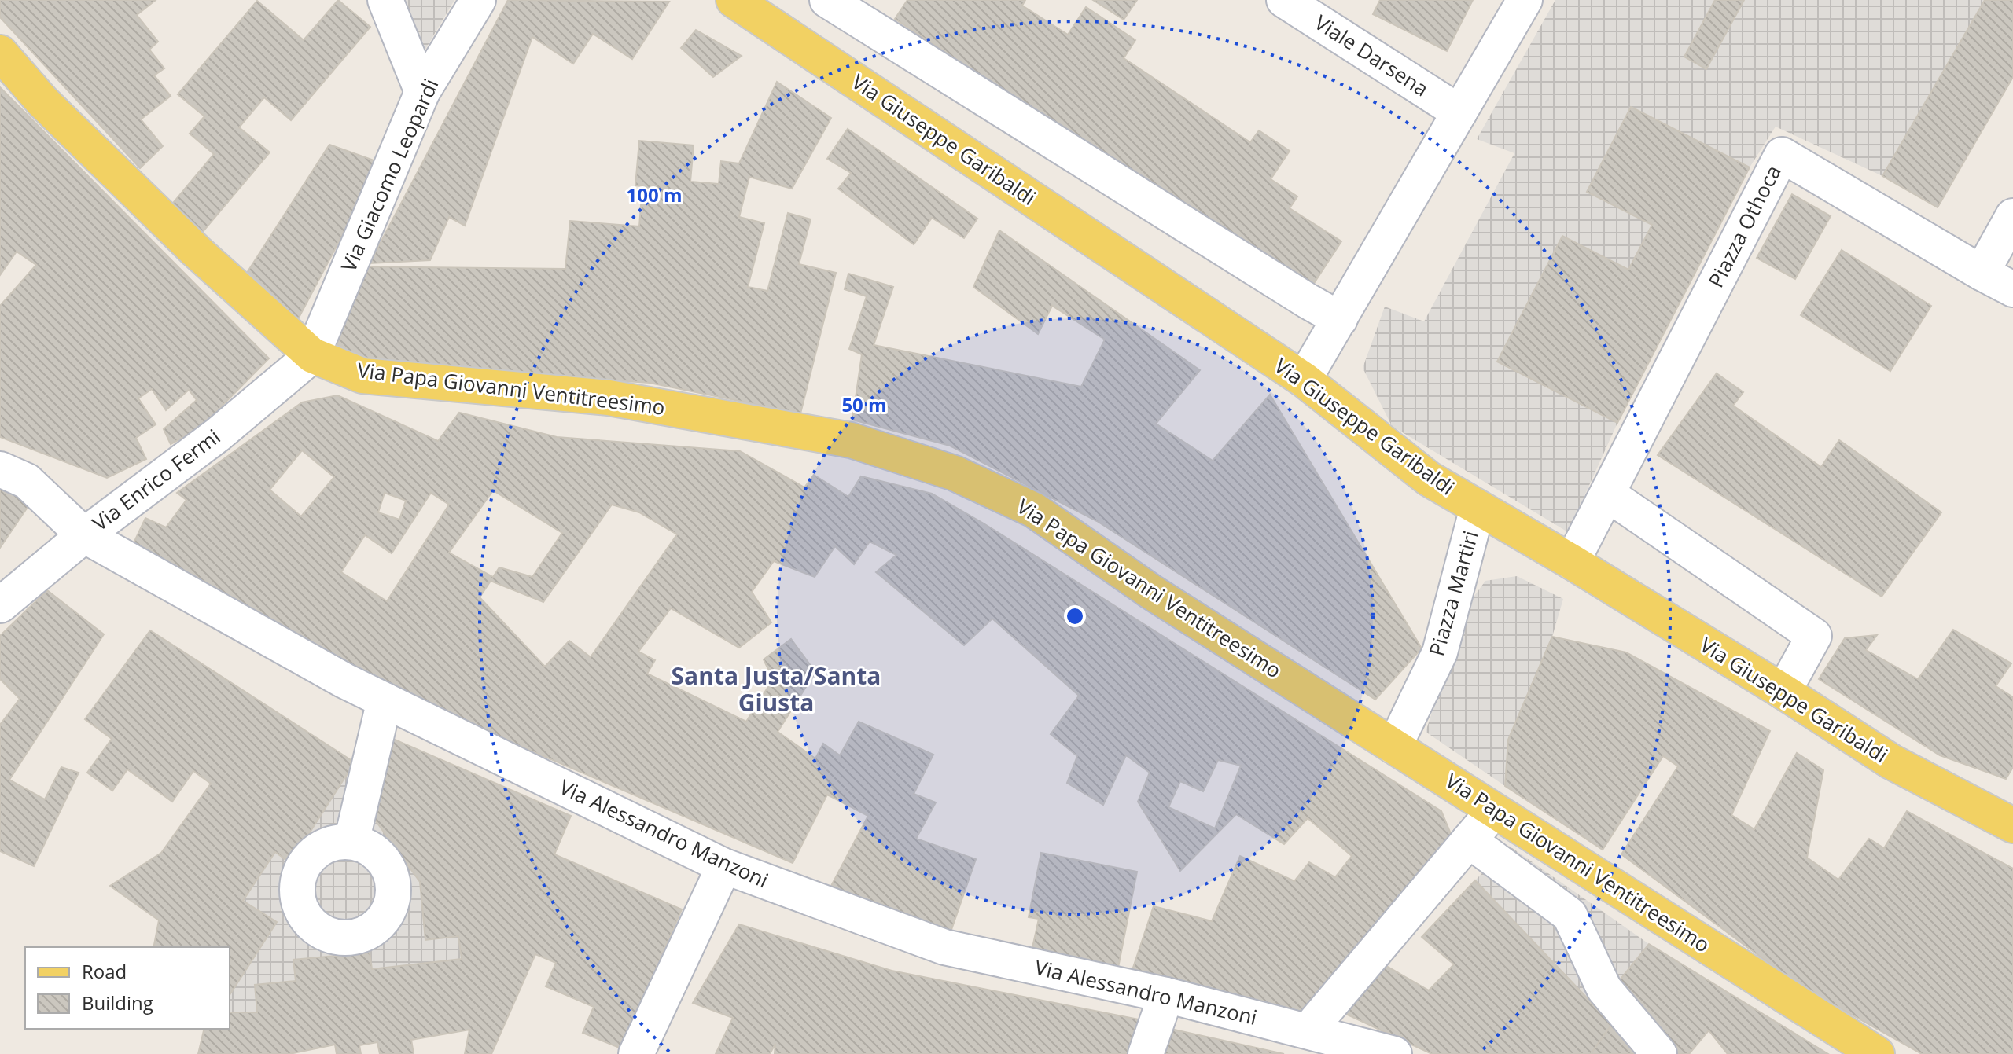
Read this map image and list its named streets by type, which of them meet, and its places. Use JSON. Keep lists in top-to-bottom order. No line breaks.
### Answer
{"streets":{"main road":["Via Giuseppe Garibaldi","Via Papa Giovanni Ventitreesimo"],"street":["Viale Darsena","Via Giacomo Leopardi","Piazza Othoca","Via Enrico Fermi","Piazza Martiri","Via Alessandro Manzoni"]},"crossings":[["Via Giuseppe Garibaldi","Piazza Othoca"],["Via Giuseppe Garibaldi","Piazza Martiri"],["Via Giacomo Leopardi","Via Papa Giovanni Ventitreesimo"],["Via Giacomo Leopardi","Via Enrico Fermi"],["Via Papa Giovanni Ventitreesimo","Via Enrico Fermi"],["Via Papa Giovanni Ventitreesimo","Piazza Martiri"],["Via Enrico Fermi","Via Alessandro Manzoni"]],"districts":["Santa Justa/Santa Giusta"],"legend":["Road","Building"],"rings":["100 m","50 m"]}
